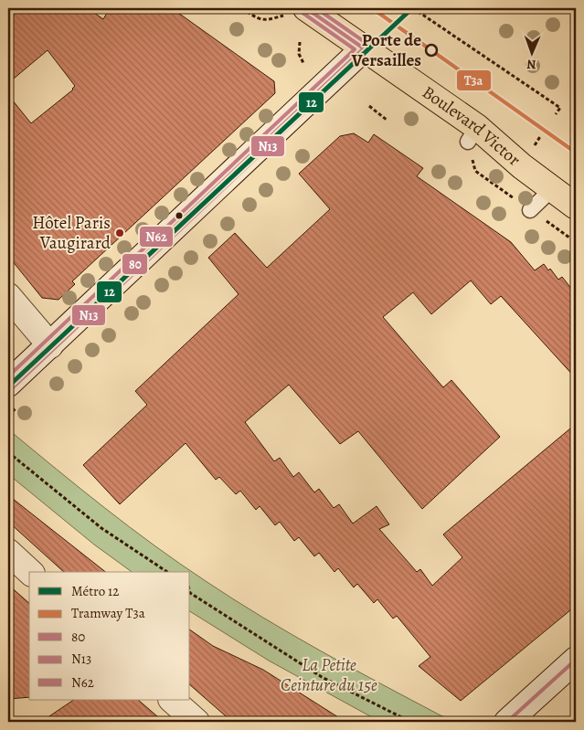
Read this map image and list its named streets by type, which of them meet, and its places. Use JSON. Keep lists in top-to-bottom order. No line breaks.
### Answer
{"streets":{"main road":["Boulevard Victor"]},"parks":["La Petite Ceinture du 15e"],"places":["Porte de Versailles","Hôtel Paris Vaugirard"],"lines":["metro line 12","tram line T3a","transit line 80","transit line N13","transit line N62"],"legend":["Métro 12","Tramway T3a","80","N13","N62"],"north":"bottom"}
